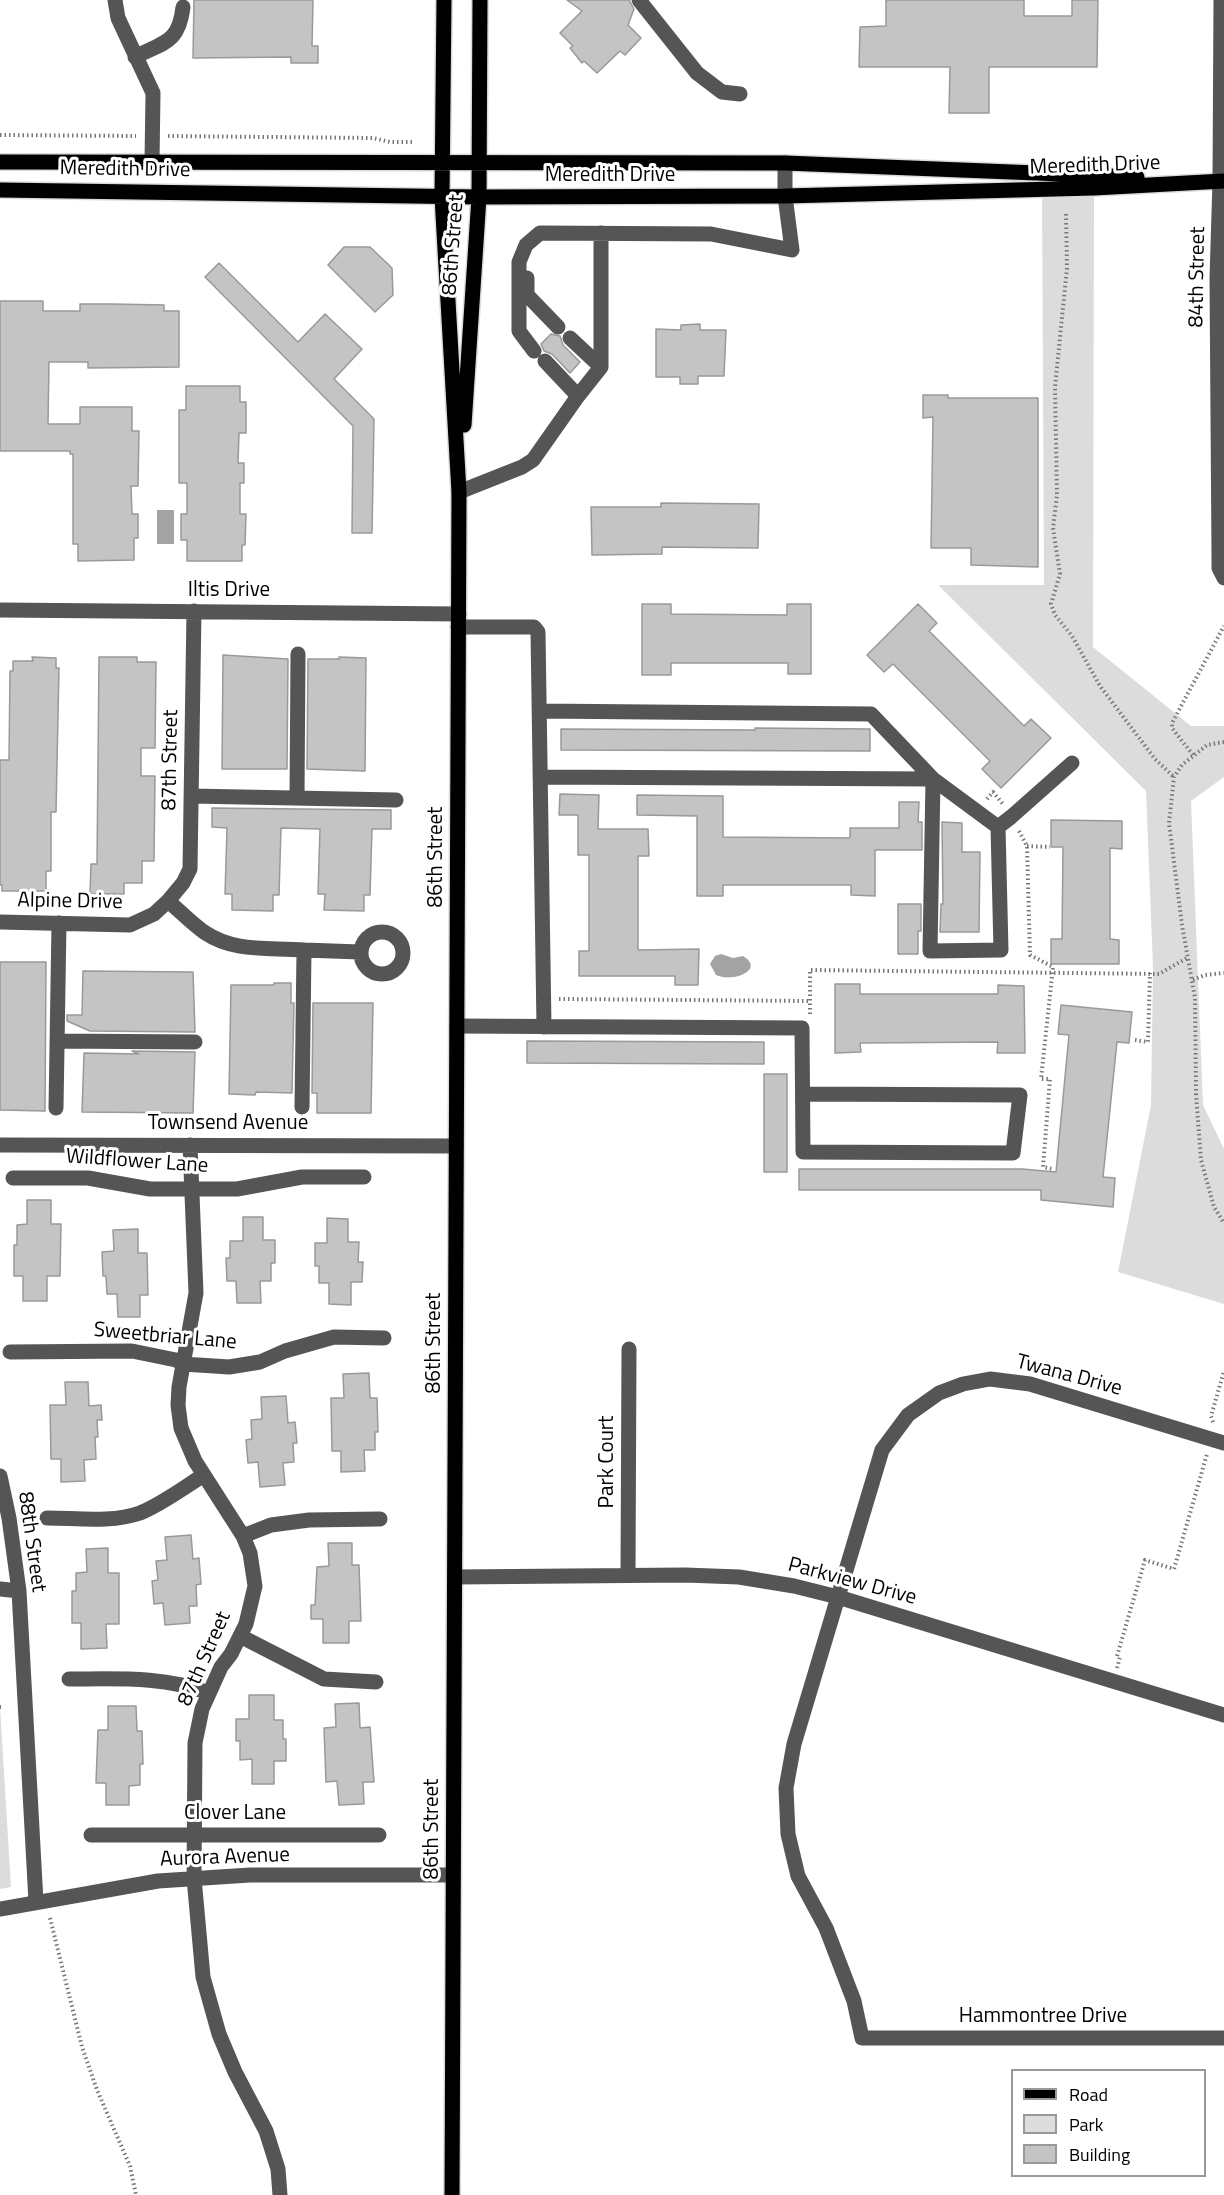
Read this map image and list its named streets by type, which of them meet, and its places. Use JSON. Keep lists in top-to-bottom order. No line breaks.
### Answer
{"streets":{"main road":["Meredith Drive","86th Street"],"street":["84th Street","Iltis Drive","87th Street","Alpine Drive","Townsend Avenue","Wildflower Lane","Sweetbriar Lane","Twana Drive","Park Court","88th Street","Parkview Drive","Clover Lane","Aurora Avenue","Hammontree Drive"]},"crossings":[["Meredith Drive","86th Street"],["Meredith Drive","84th Street"],["86th Street","Iltis Drive"],["86th Street","Townsend Avenue"],["86th Street","Parkview Drive"],["86th Street","Aurora Avenue"],["Iltis Drive","87th Street"],["87th Street","Alpine Drive"],["87th Street","Townsend Avenue"],["87th Street","Wildflower Lane"],["87th Street","Sweetbriar Lane"],["87th Street","Clover Lane"],["87th Street","Aurora Avenue"],["Twana Drive","Parkview Drive"],["Twana Drive","Hammontree Drive"],["Park Court","Parkview Drive"],["88th Street","Aurora Avenue"]],"legend":["Road","Park","Building"]}
